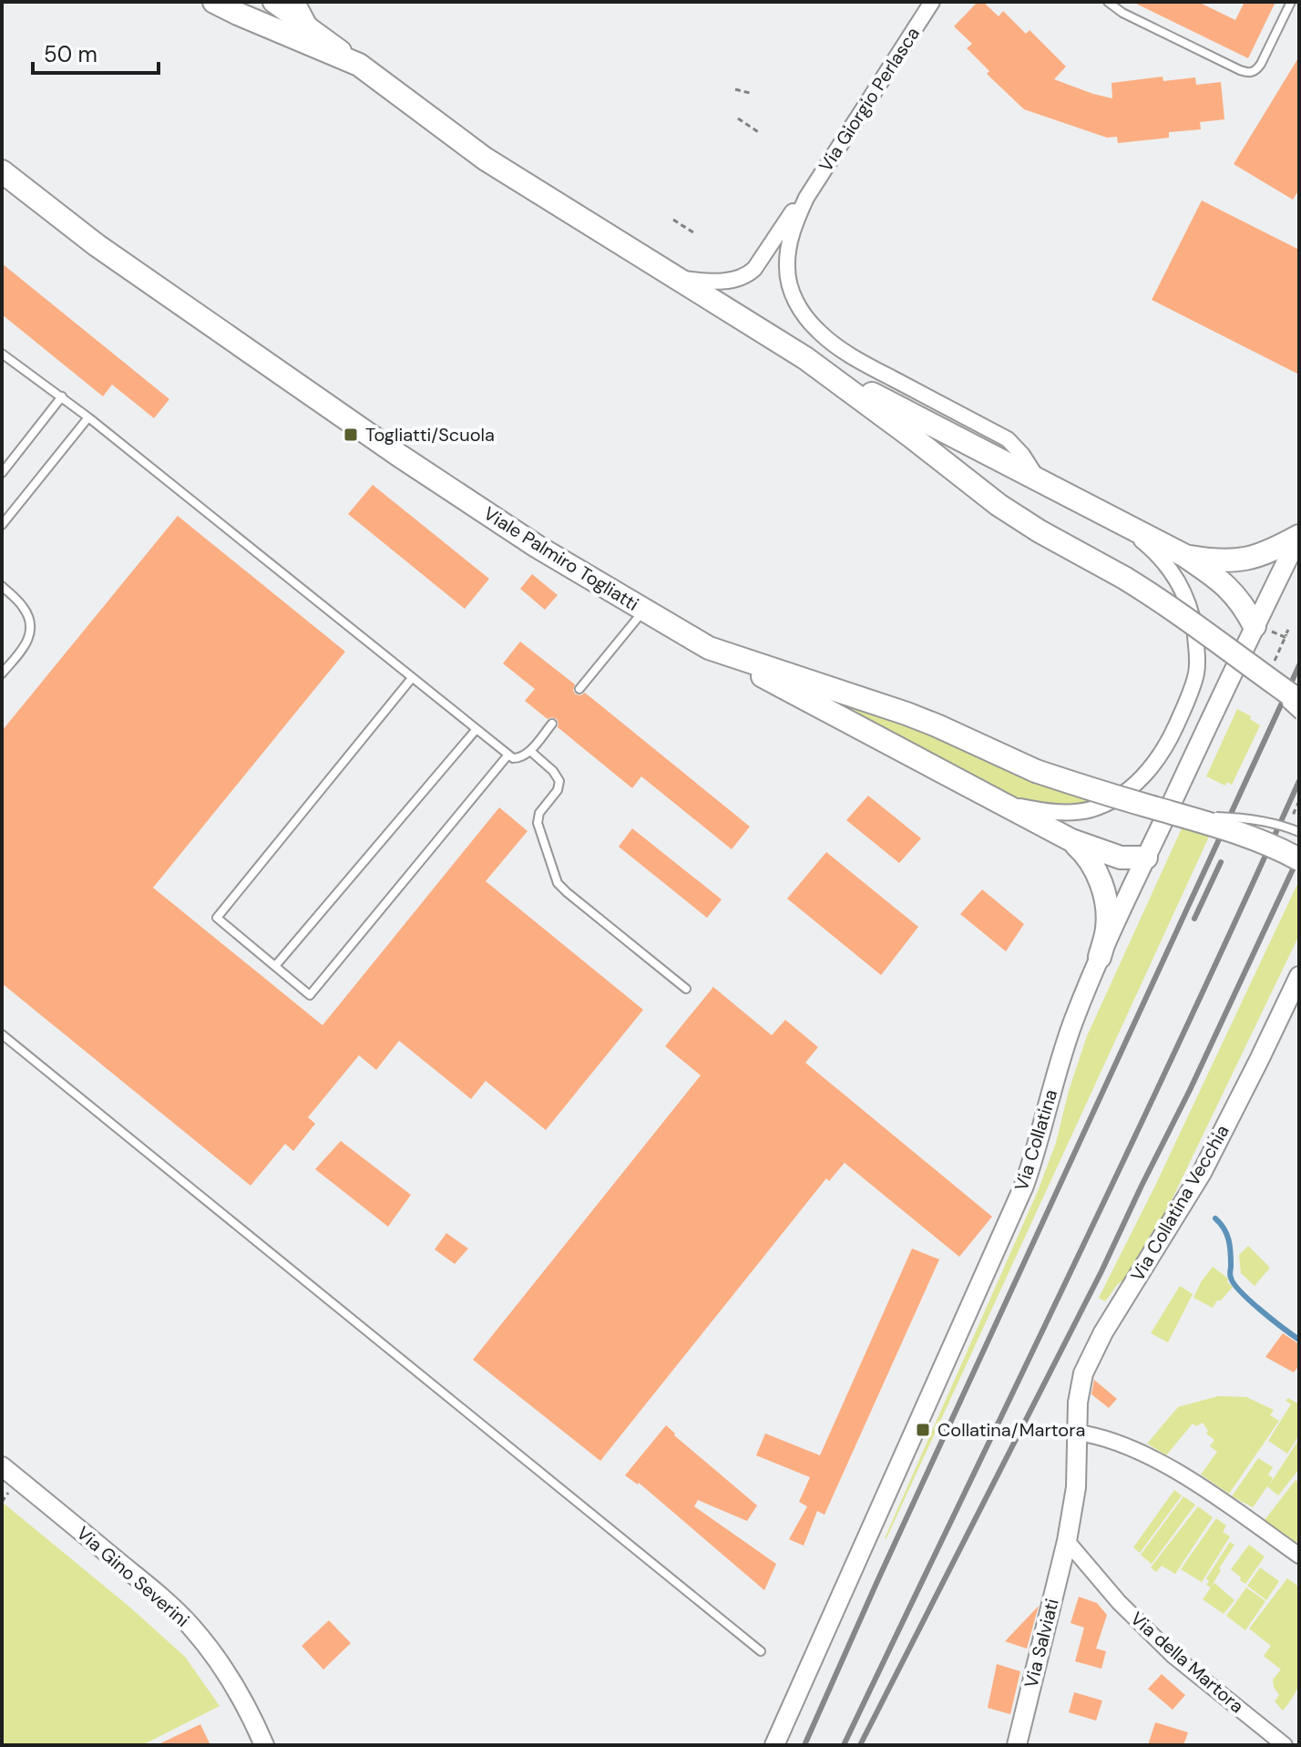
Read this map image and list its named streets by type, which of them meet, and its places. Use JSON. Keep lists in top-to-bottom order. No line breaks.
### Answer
{"streets":{"main road":["Viale Palmiro Togliatti"],"street":["Via Giorgio Perlasca","Via Collatina","Via Collatina Vecchia","Via Gino Severini","Via Salviati","Via della Martora"]},"crossings":[["Via Collatina Vecchia","Via Salviati"],["Via Collatina Vecchia","Via della Martora"],["Via Salviati","Via della Martora"]],"places":{"transit":["Togliatti/Scuola","Collatina/Martora"]},"scale_bar":"50 m"}
